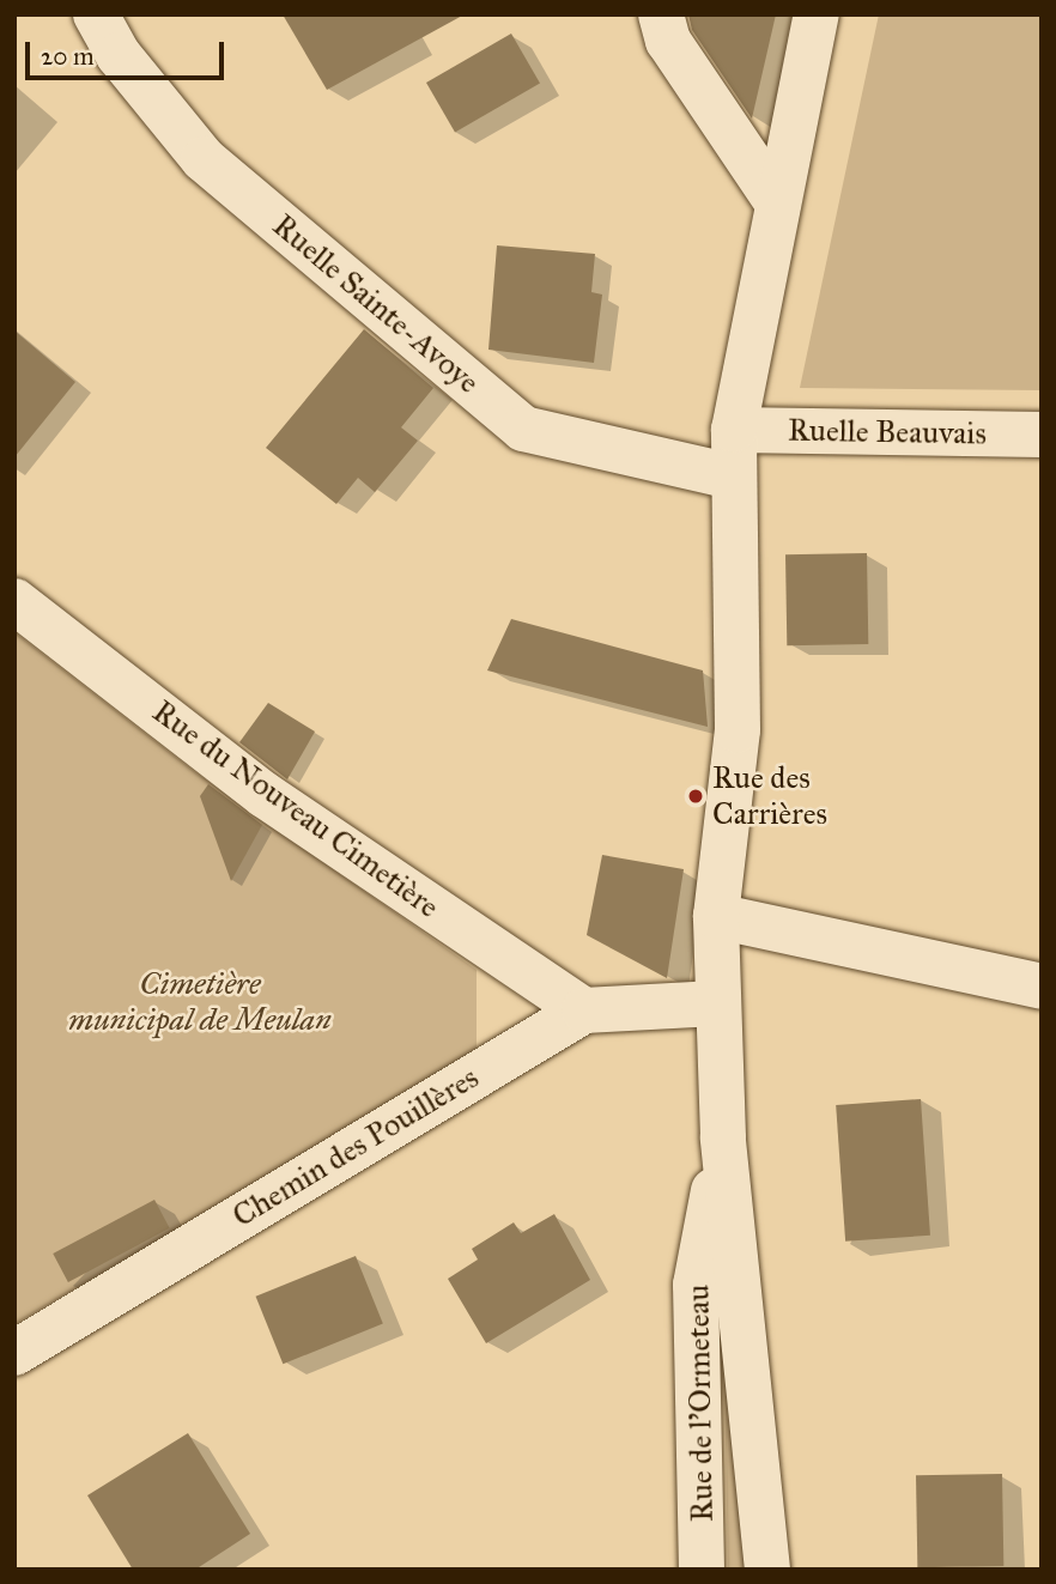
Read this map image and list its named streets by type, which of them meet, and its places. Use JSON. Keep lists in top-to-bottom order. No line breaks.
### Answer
{"streets":{"street":["Ruelle Sainte-Avoye","Ruelle Beauvais","Rue du Nouveau Cimetière","Chemin des Pouillères","Rue de l'Ormeteau"]},"crossings":[["Rue du Nouveau Cimetière","Chemin des Pouillères"]],"parks":["Cimetière municipal de Meulan"],"places":["Rue des Carrières"],"scale_bar":"20 m"}
